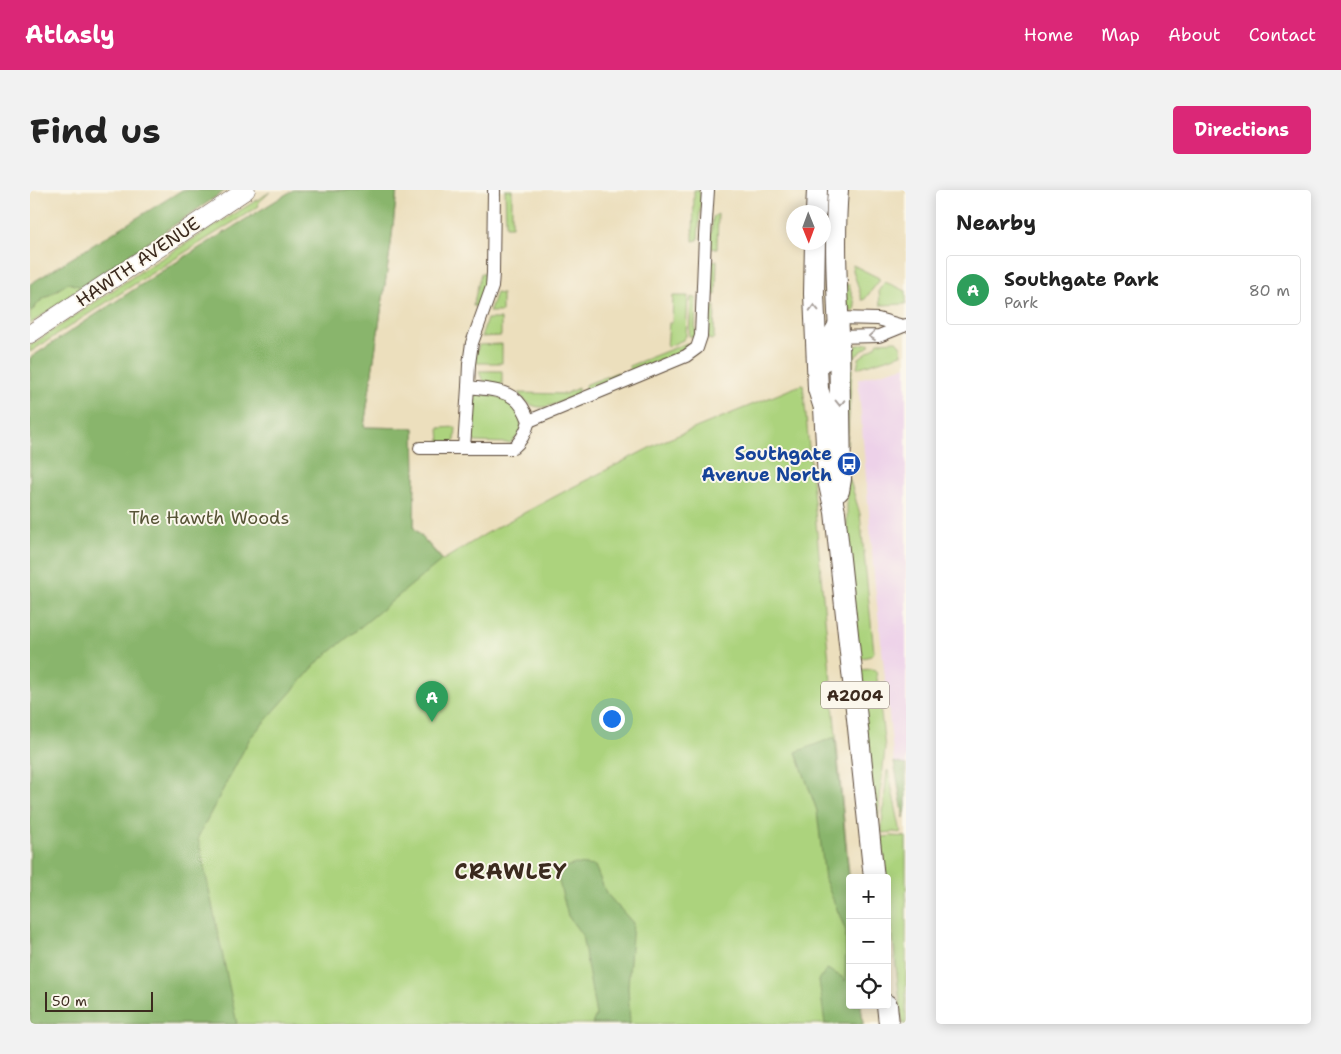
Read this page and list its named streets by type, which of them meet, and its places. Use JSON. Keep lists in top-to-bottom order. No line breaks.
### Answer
{"streets":{"main road":["A2004"],"street":["HAWTH AVENUE"]},"districts":["CRAWLEY"],"parks":["The Hawth Woods"],"places":{"bus stop":["Southgate Avenue North"]},"scale_bar":"50 m","north":"bottom","page":{"header":"Atlasly","nav":["Home","Map","About","Contact"],"buttons":"Directions","title":"Find us","heading":"Nearby","list":[{"mark":"A","name":"Southgate Park","note":"Park","value":"80 m"}],"pins":"A","map_buttons":["+","−"],"scale":"50 m"}}
